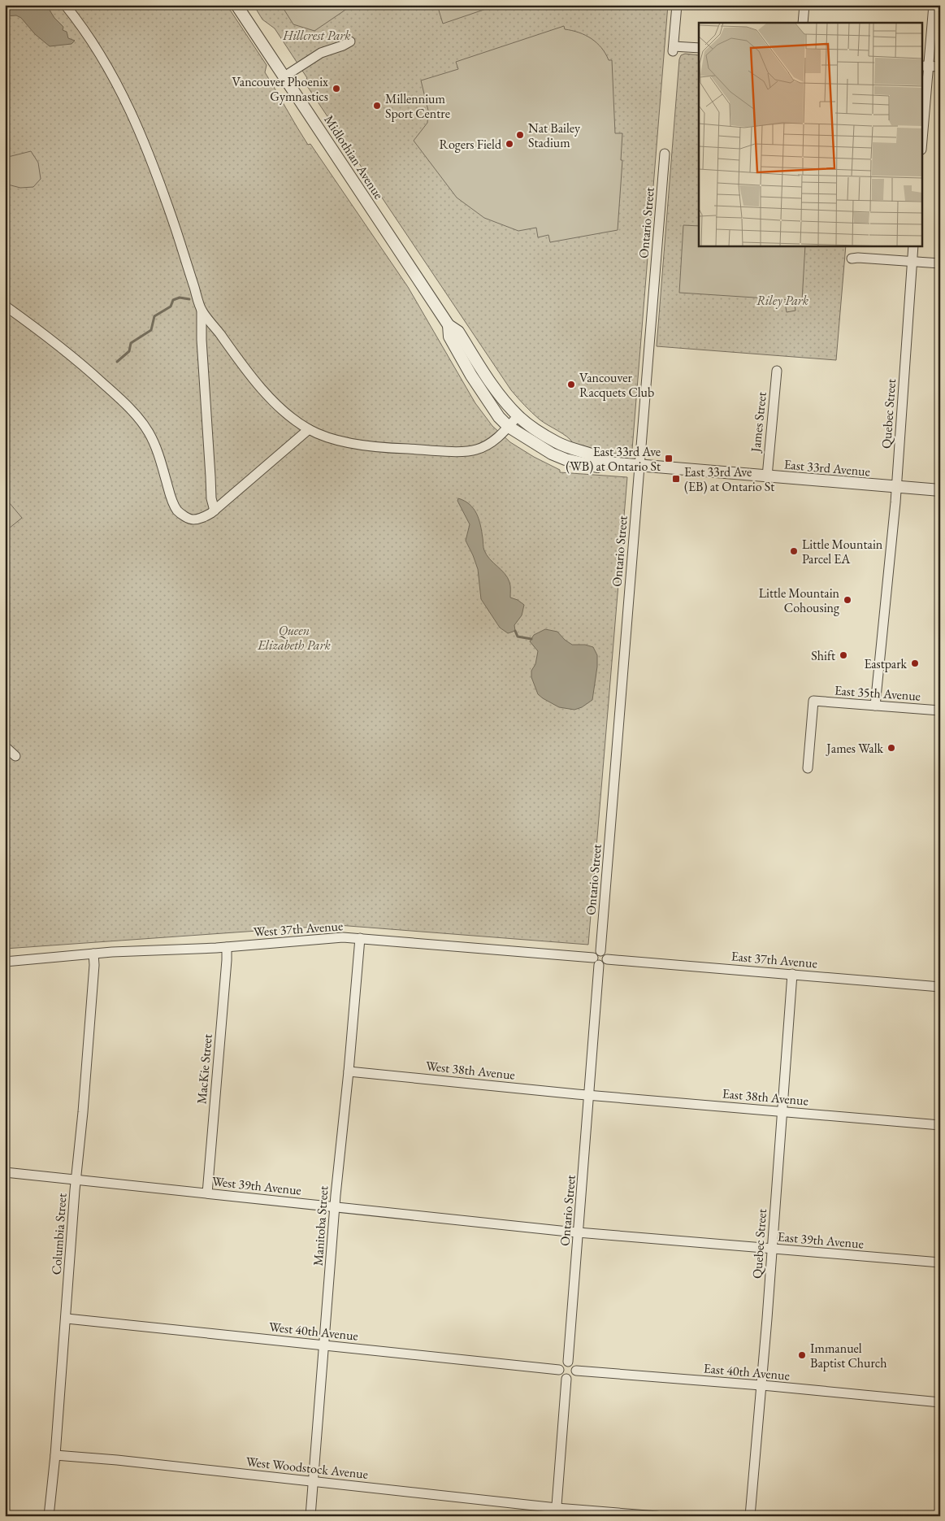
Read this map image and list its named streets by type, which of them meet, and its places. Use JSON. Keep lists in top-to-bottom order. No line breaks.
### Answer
{"streets":{"street":["Midlothian Avenue","Ontario Street","Quebec Street","James Street","East 33rd Avenue","East 35th Avenue","West 37th Avenue","East 37th Avenue","MacKie Street","West 38th Avenue","East 38th Avenue","West 39th Avenue","Manitoba Street","Columbia Street","East 39th Avenue","West 40th Avenue","East 40th Avenue","West Woodstock Avenue"]},"crossings":[["Midlothian Avenue","East 33rd Avenue"],["Ontario Street","East 33rd Avenue"],["Ontario Street","West 37th Avenue"],["Ontario Street","East 37th Avenue"],["Ontario Street","West 38th Avenue"],["Ontario Street","East 38th Avenue"],["Ontario Street","West 39th Avenue"],["Ontario Street","East 39th Avenue"],["Ontario Street","West 40th Avenue"],["Ontario Street","East 40th Avenue"],["Quebec Street","East 33rd Avenue"],["Quebec Street","East 35th Avenue"],["Quebec Street","East 37th Avenue"],["Quebec Street","East 38th Avenue"],["Quebec Street","East 39th Avenue"],["Quebec Street","East 40th Avenue"],["James Street","East 33rd Avenue"],["West 37th Avenue","East 37th Avenue"],["West 37th Avenue","MacKie Street"],["West 37th Avenue","Manitoba Street"],["West 37th Avenue","Columbia Street"],["MacKie Street","West 39th Avenue"],["West 38th Avenue","East 38th Avenue"],["West 38th Avenue","Manitoba Street"],["West 39th Avenue","Manitoba Street"],["West 39th Avenue","Columbia Street"],["West 39th Avenue","East 39th Avenue"],["Manitoba Street","West 40th Avenue"],["Manitoba Street","West Woodstock Avenue"],["Columbia Street","West 40th Avenue"],["Columbia Street","West Woodstock Avenue"],["West 40th Avenue","East 40th Avenue"]],"parks":["Hillcrest Park","Riley Park","Queen Elizabeth Park"],"places":{"other":["Vancouver Phoenix Gymnastics","Millennium Sport Centre","Nat Bailey Stadium","Rogers Field","Vancouver Racquets Club","Little Mountain Parcel EA","Little Mountain Cohousing","Shift","Eastpark","James Walk","Immanuel Baptist Church"],"transit":["East 33rd Ave (WB) at Ontario St","East 33rd Ave (EB) at Ontario St"]}}
